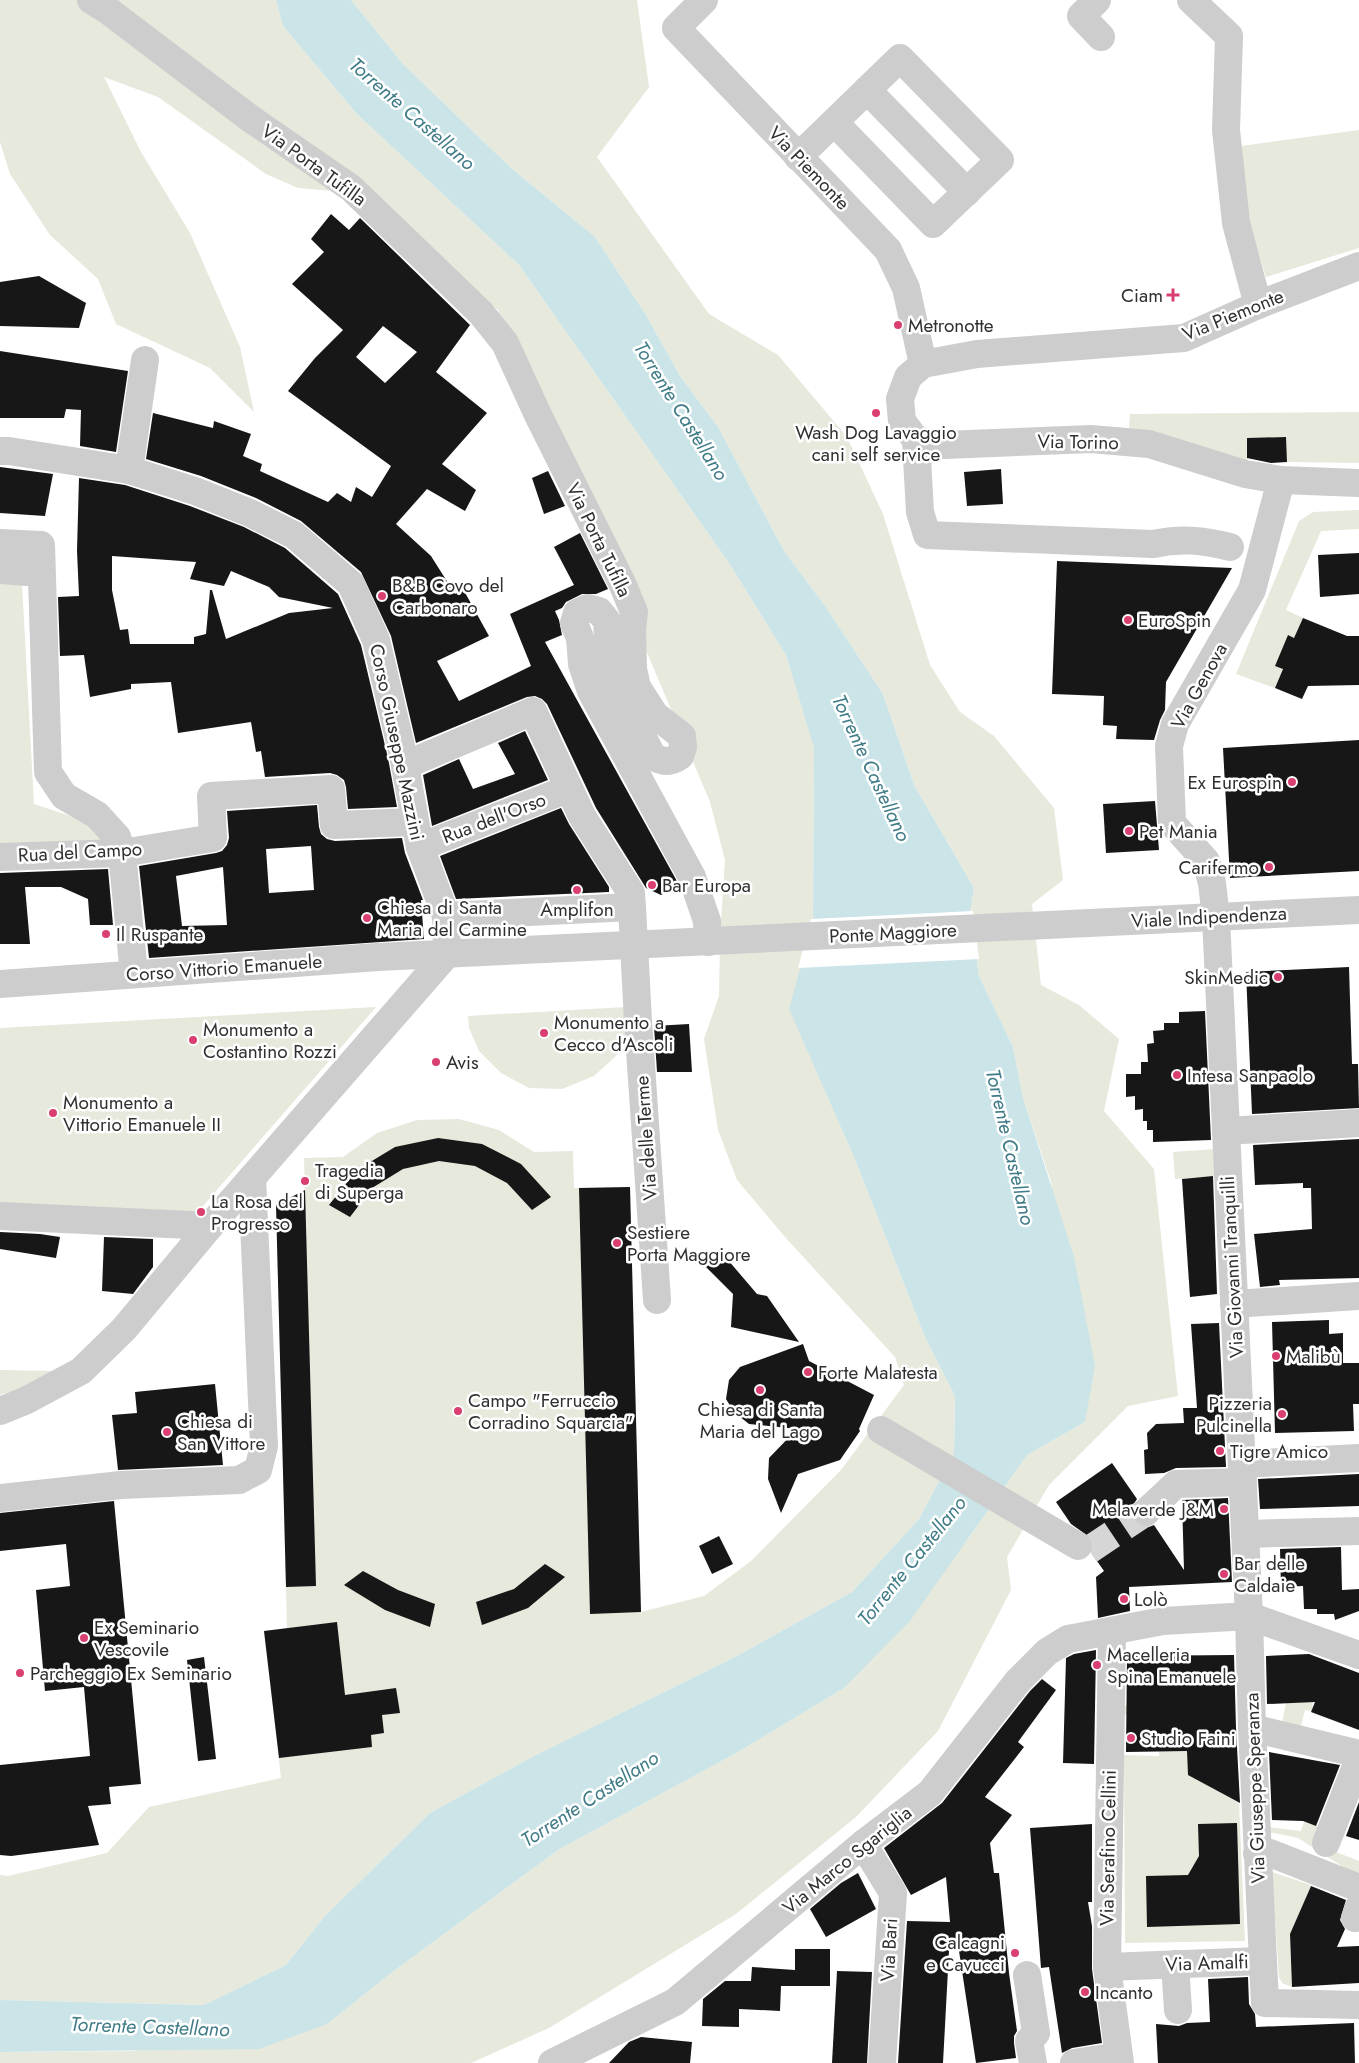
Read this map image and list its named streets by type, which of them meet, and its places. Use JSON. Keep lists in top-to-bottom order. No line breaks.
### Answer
{"streets":{"street":["Via Porta Tufilla","Via Piemonte","Via Torino","Via Genova","Corso Giuseppe Mazzini","Rua dell'Orso","Rua del Campo","Viale Indipendenza","Ponte Maggiore","Corso Vittorio Emanuele","Via delle Terme","Via Giovanni Tranquilli","Via Giuseppe Speranza","Via Serafino Cellini","Via Marco Sgariglia","Via Bari","Via Amalfi"]},"crossings":[["Via Porta Tufilla","Ponte Maggiore"],["Via Torino","Via Genova"],["Via Genova","Viale Indipendenza"],["Via Genova","Via Giovanni Tranquilli"],["Corso Giuseppe Mazzini","Rua dell'Orso"],["Corso Giuseppe Mazzini","Rua del Campo"],["Corso Giuseppe Mazzini","Corso Vittorio Emanuele"],["Corso Giuseppe Mazzini","Via delle Terme"],["Rua dell'Orso","Rua del Campo"],["Rua dell'Orso","Via delle Terme"],["Viale Indipendenza","Ponte Maggiore"],["Viale Indipendenza","Via Giovanni Tranquilli"],["Ponte Maggiore","Corso Vittorio Emanuele"],["Ponte Maggiore","Via delle Terme"],["Corso Vittorio Emanuele","Via delle Terme"],["Via Giovanni Tranquilli","Via Giuseppe Speranza"],["Via Giovanni Tranquilli","Via Marco Sgariglia"],["Via Giuseppe Speranza","Via Marco Sgariglia"],["Via Giuseppe Speranza","Via Amalfi"],["Via Serafino Cellini","Via Marco Sgariglia"],["Via Serafino Cellini","Via Amalfi"],["Via Marco Sgariglia","Via Bari"]],"water":["Torrente Castellano"],"places":{"health":["Ciam"],"other":["Metronotte","Wash Dog Lavaggio cani self service","B&B Covo del Carbonaro","EuroSpin","Ex Eurospin","Pet Mania","Carifermo","Bar Europa","Amplifon","Chiesa di Santa Maria del Carmine","Il Ruspante","SkinMedic","Monumento a Cecco d'Ascoli","Monumento a Costantino Rozzi","Avis","Intesa Sanpaolo","Monumento a Vittorio Emanuele II","Tragedia di Superga","La Rosa del Progresso","Sestiere Porta Maggiore","Malibù","Forte Malatesta","Chiesa di Santa Maria del Lago","Campo \"Ferruccio Corradino Squarcia\"","Pizzeria Pulcinella","Chiesa di San Vittore","Tigre Amico","Melaverde J&M","Bar delle Caldaie","Lolò","Ex Seminario Vescovile","Macelleria Spina Emanuele","Parcheggio Ex Seminario","Studio Faini","Calcagni e Cavucci","Incanto"]}}
